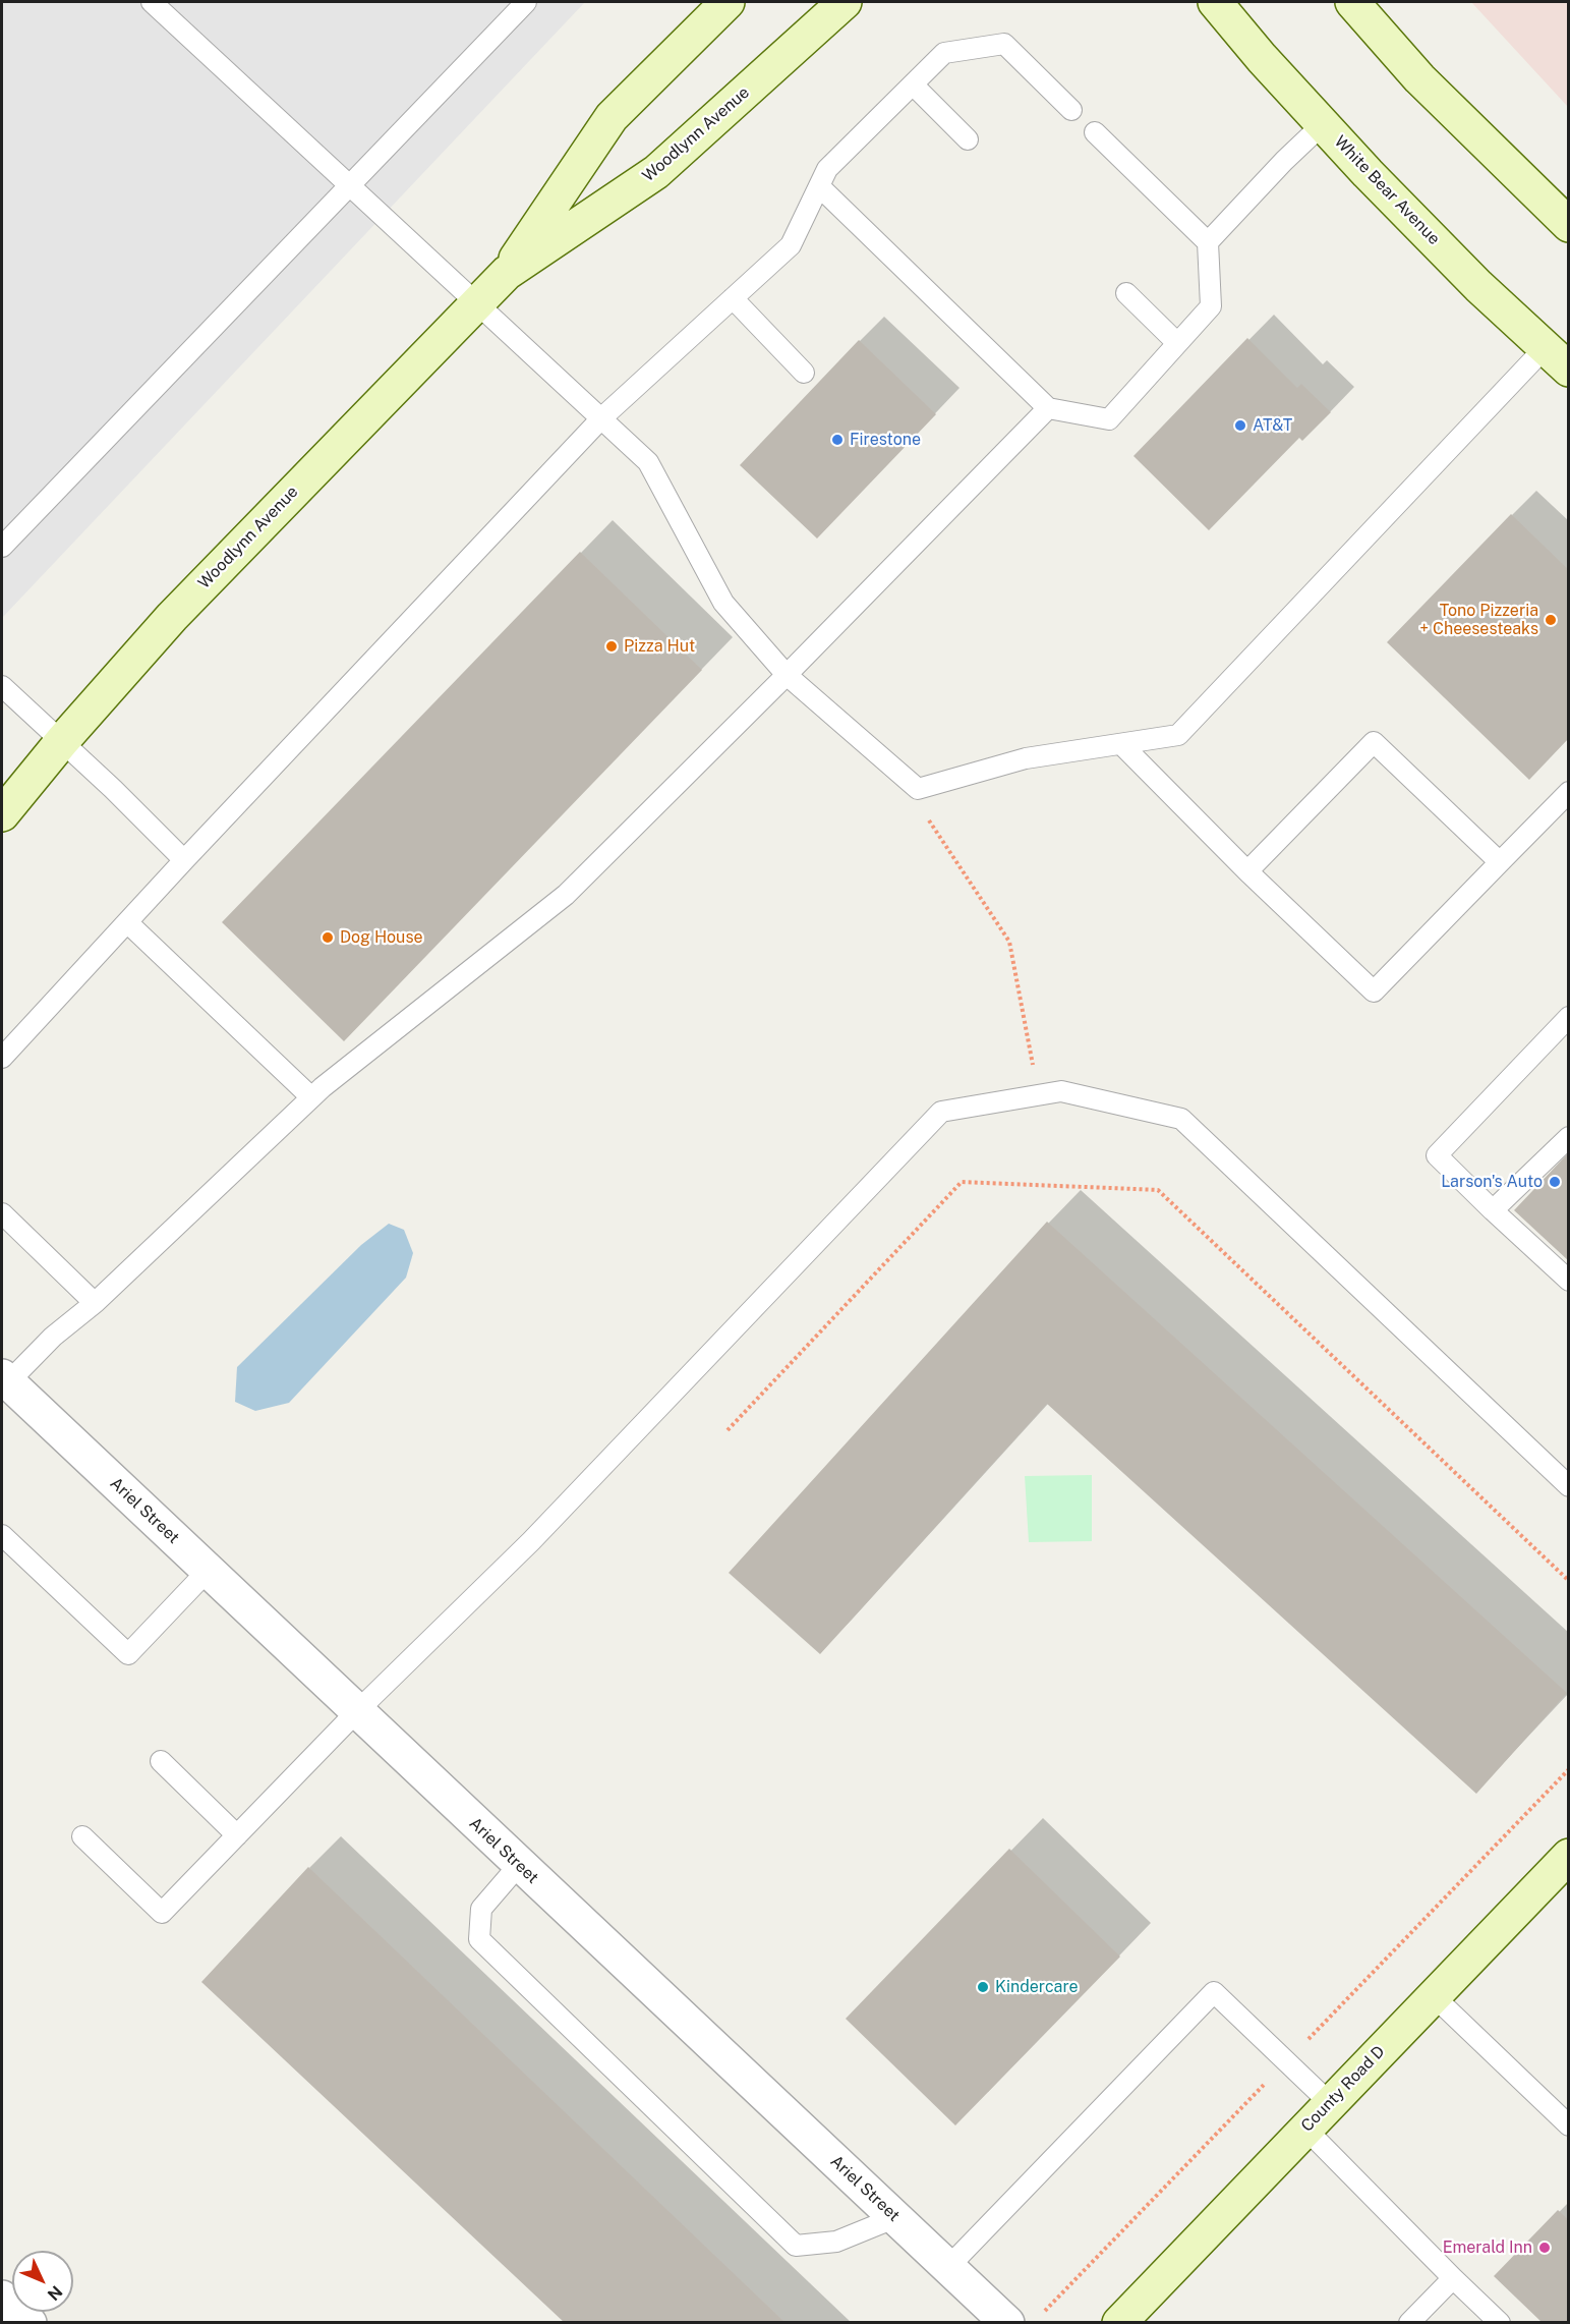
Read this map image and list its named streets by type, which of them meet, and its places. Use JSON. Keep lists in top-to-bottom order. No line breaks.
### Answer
{"streets":{"street":["Woodlynn Avenue","White Bear Avenue","Ariel Street","County Road D"]},"places":["AT&T","Firestone","Tono Pizzeria + Cheesesteaks","Pizza Hut","Dog House","Larson's Auto","Kindercare","Emerald Inn"],"north":"bottom right"}
